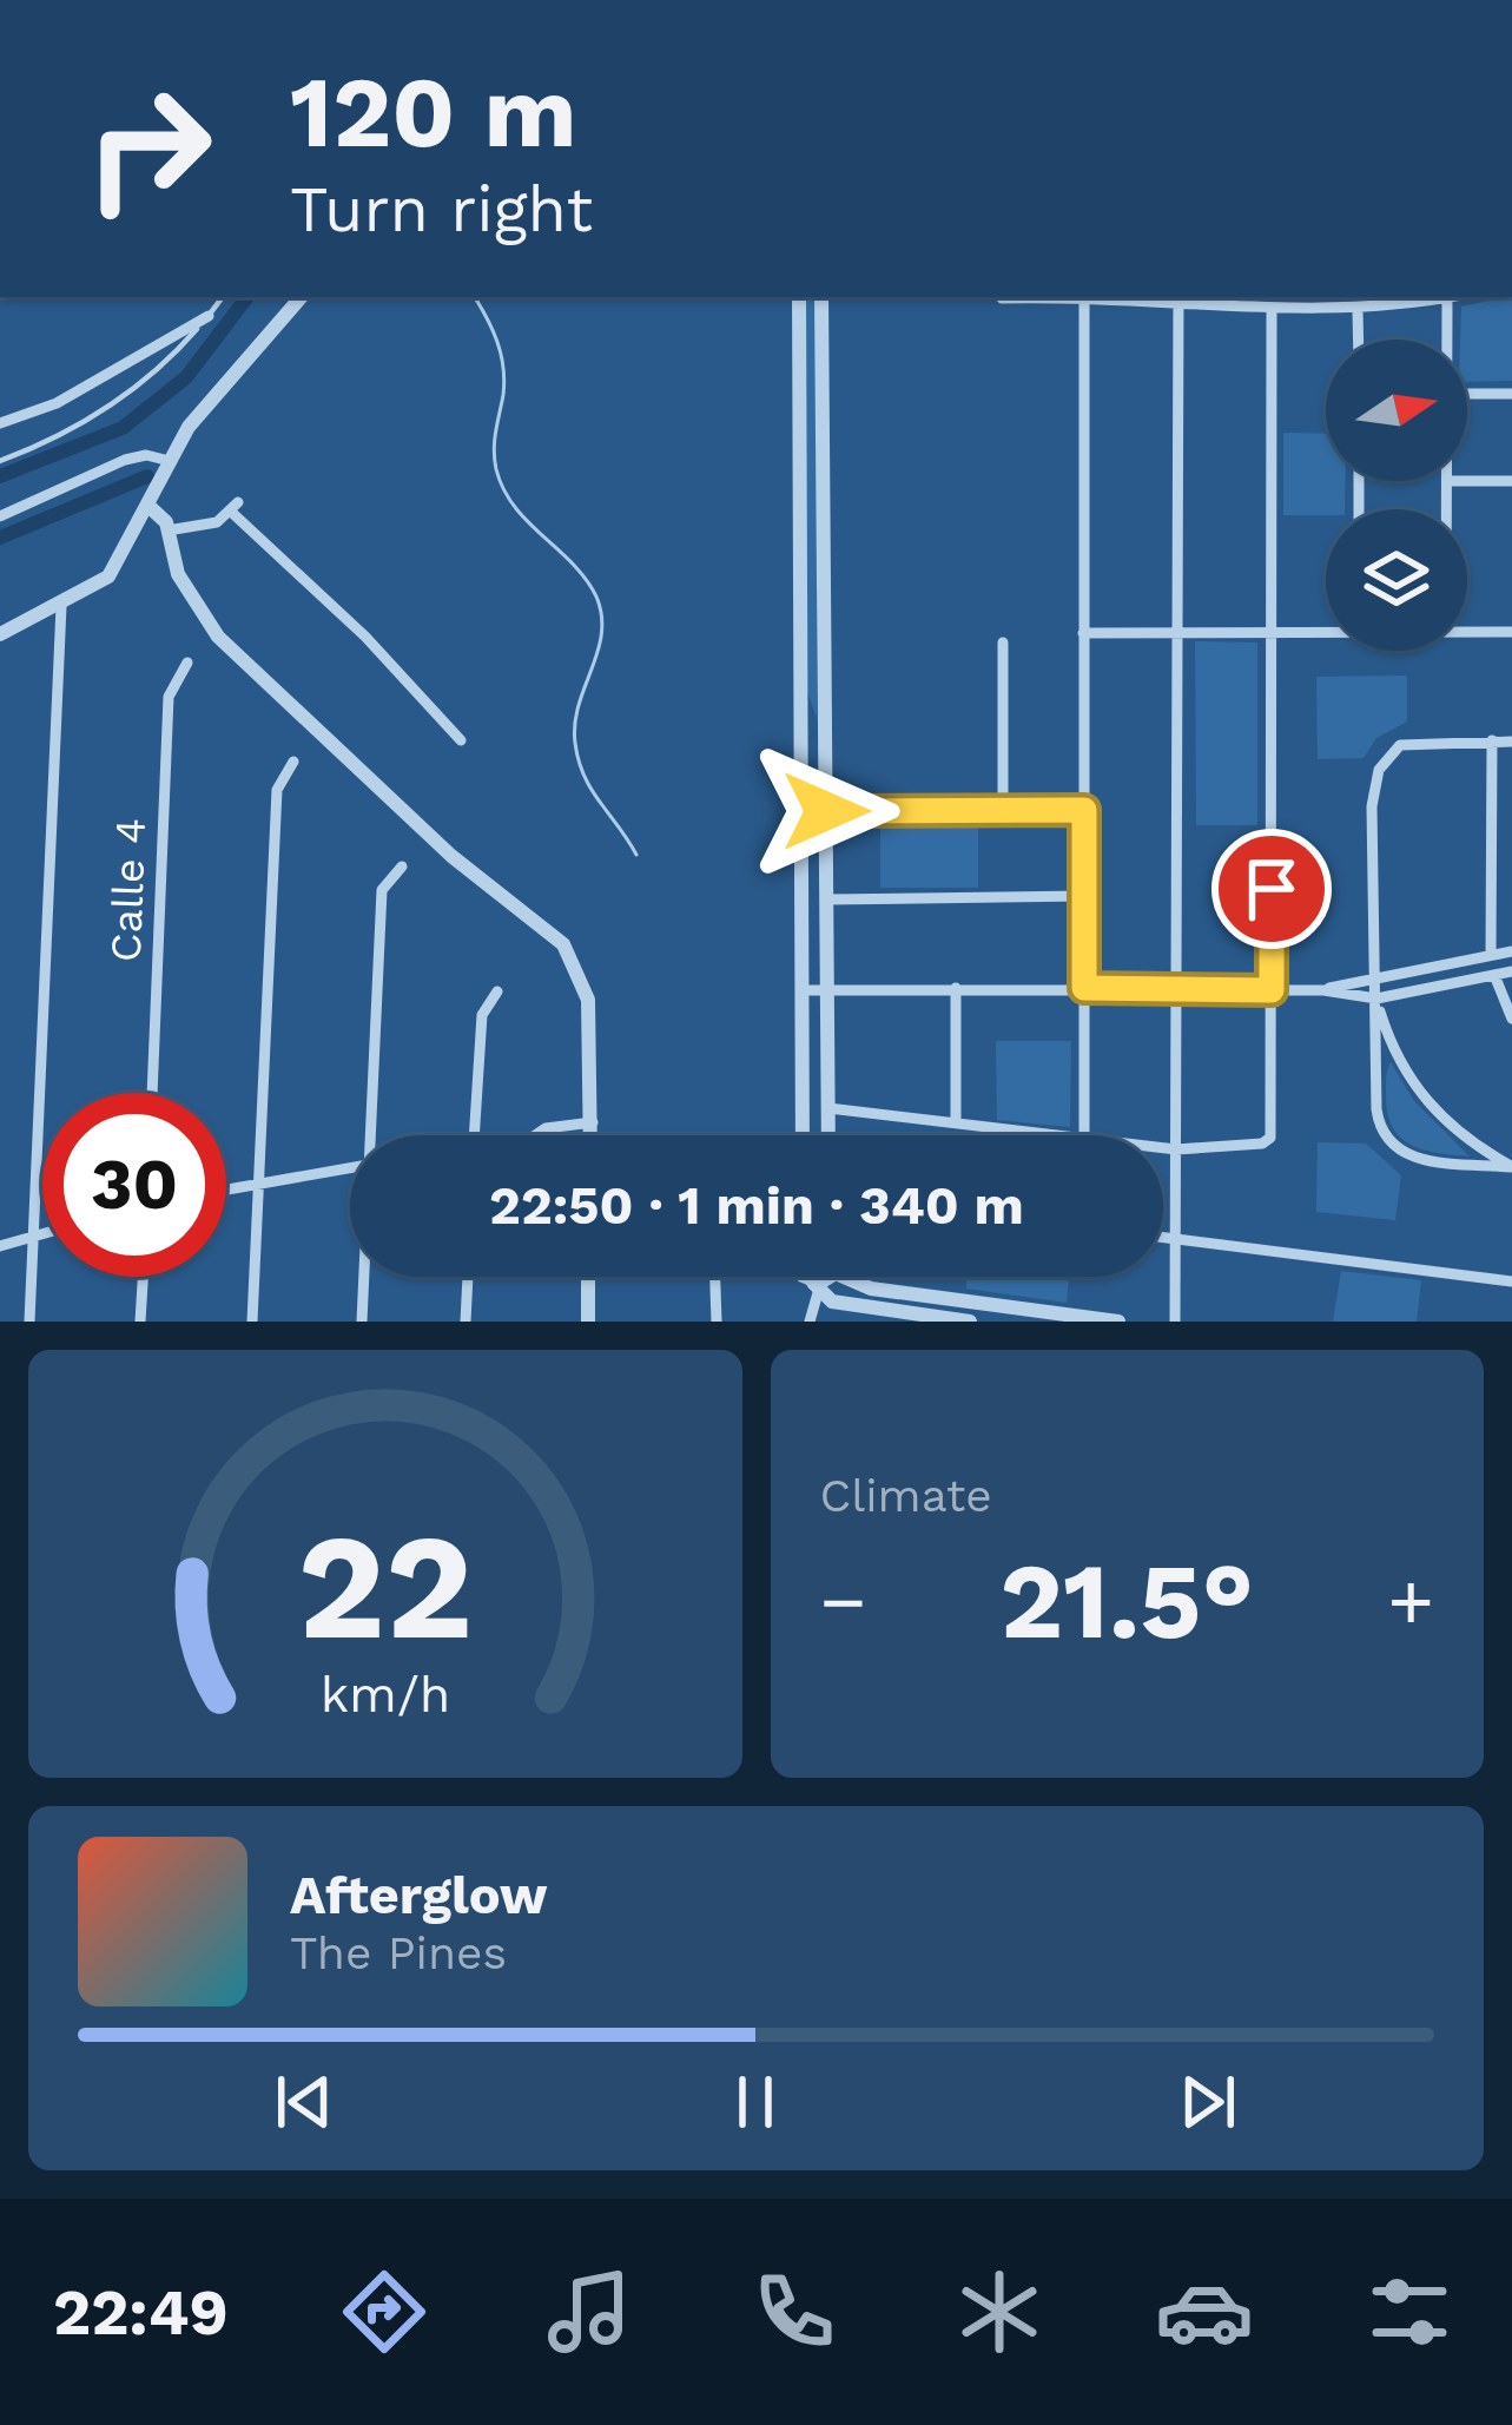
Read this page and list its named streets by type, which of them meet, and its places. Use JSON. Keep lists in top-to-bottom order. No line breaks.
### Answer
{"streets":{"street":["Calle 4"]},"north":"right","page":{"turn":["120 m","Turn right"],"limit":"30","trip":"22:50 · 1 min · 340 m","tile":"Climate","heat":["−","21.5°","+"],"song":["Afterglow","The Pines"],"tabs":"22:49","gauge":["22","km/h"]}}
